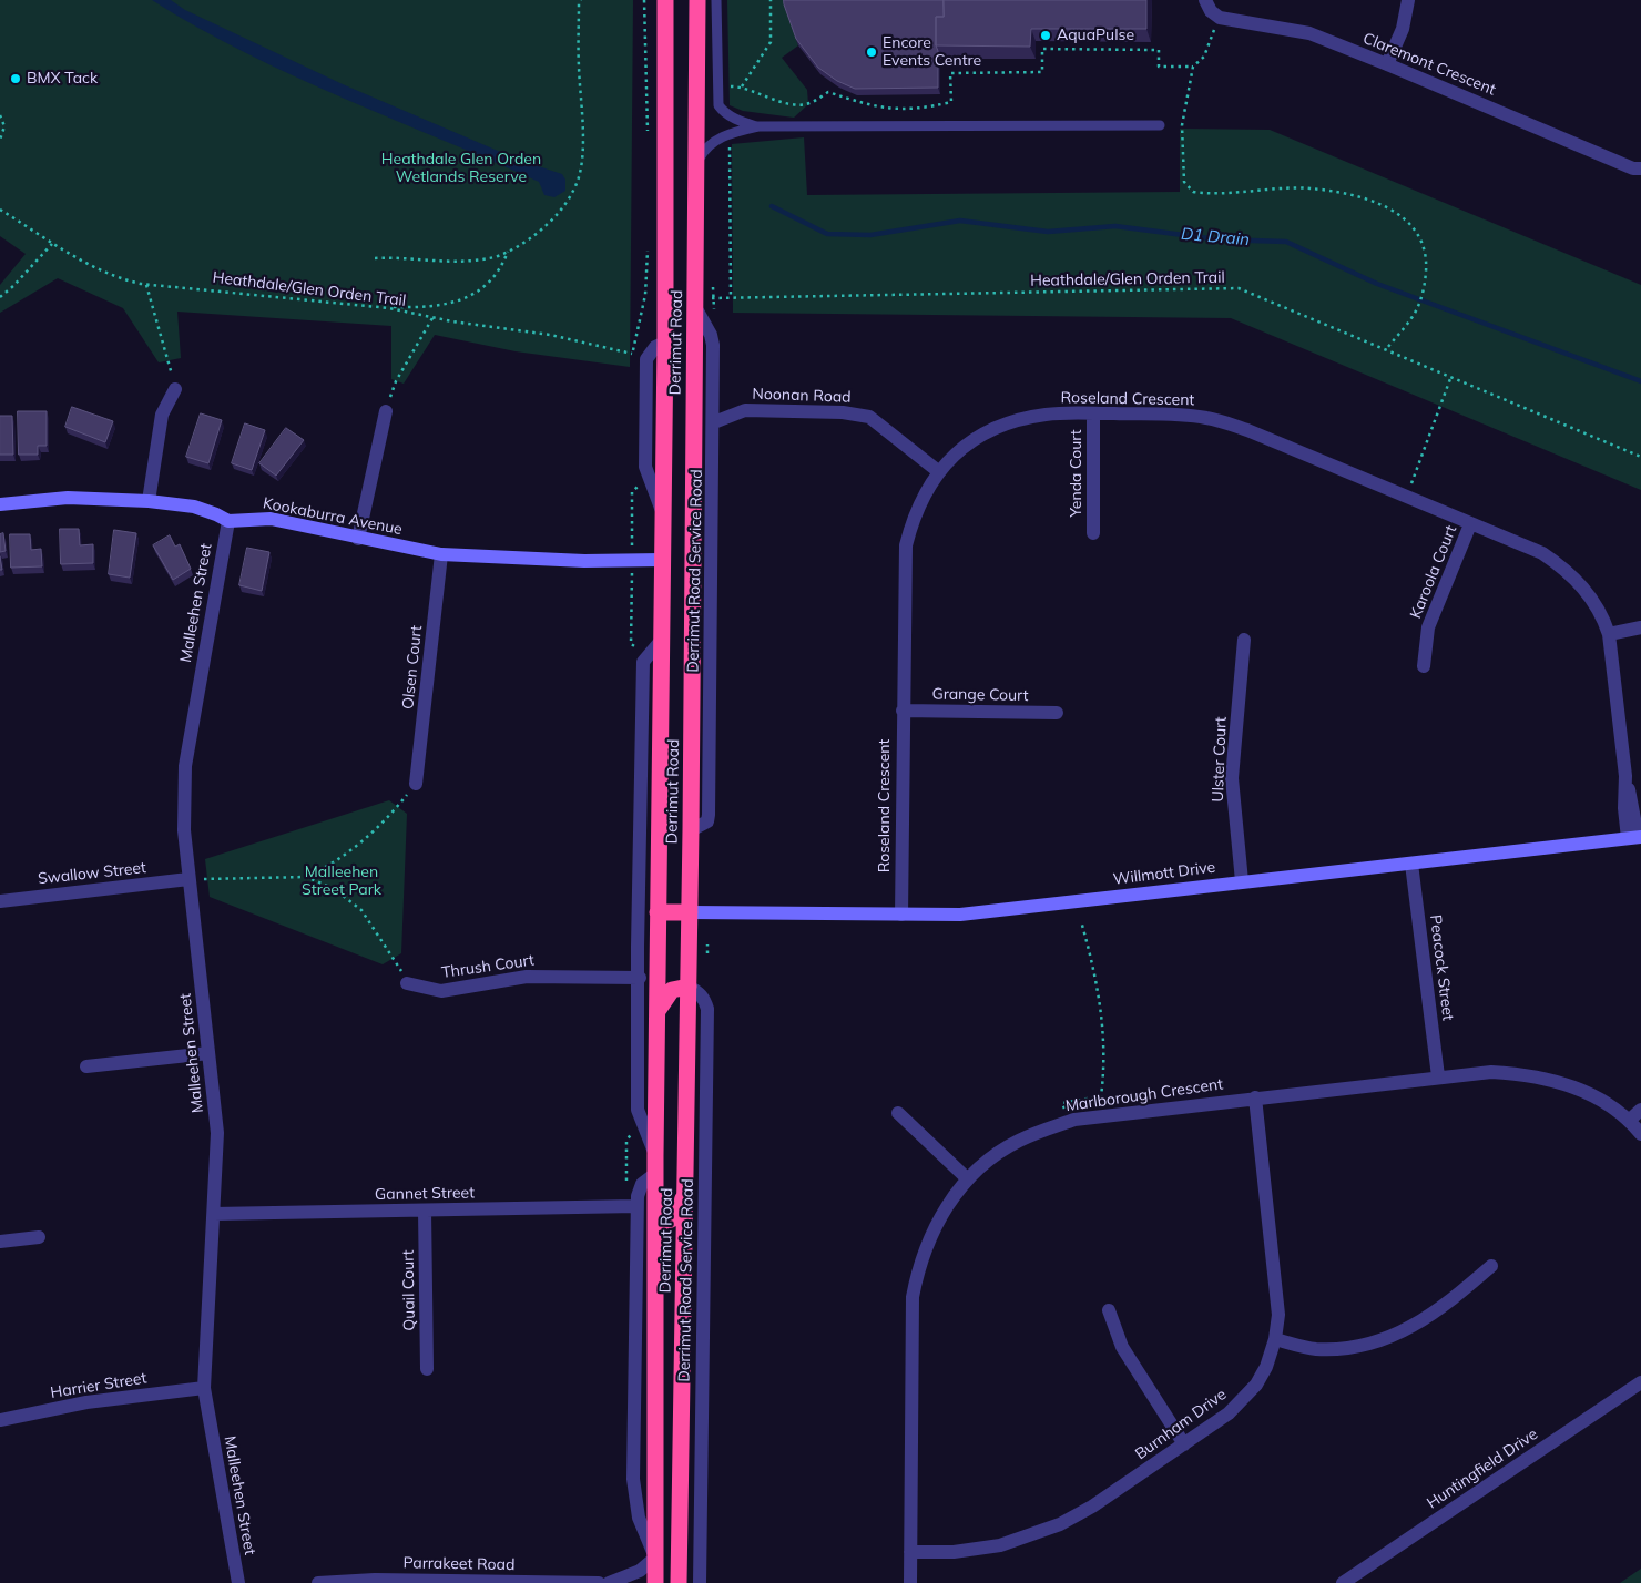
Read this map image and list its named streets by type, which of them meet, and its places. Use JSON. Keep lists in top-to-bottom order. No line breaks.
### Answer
{"streets":{"highway":["Derrimut Road"],"street":["Claremont Crescent","Noonan Road","Roseland Crescent","Yenda Court","Kookaburra Avenue","Derrimut Road Service Road","Karoola Court","Malleehen Street","Olsen Court","Grange Court","Ulster Court","Swallow Street","Willmott Drive","Thrush Court","Peacock Street","Marlborough Crescent","Gannet Street","Quail Court","Harrier Street","Burnham Drive","Huntingfield Drive","Parrakeet Road"],"path":["Heathdale/Glen Orden Trail"]},"crossings":[["Derrimut Road","Kookaburra Avenue"],["Derrimut Road","Derrimut Road Service Road"],["Derrimut Road","Willmott Drive"],["Noonan Road","Roseland Crescent"],["Noonan Road","Derrimut Road Service Road"],["Roseland Crescent","Yenda Court"],["Roseland Crescent","Karoola Court"],["Roseland Crescent","Grange Court"],["Roseland Crescent","Willmott Drive"],["Kookaburra Avenue","Malleehen Street"],["Kookaburra Avenue","Olsen Court"],["Malleehen Street","Swallow Street"],["Malleehen Street","Gannet Street"],["Malleehen Street","Harrier Street"],["Ulster Court","Willmott Drive"],["Willmott Drive","Peacock Street"],["Peacock Street","Marlborough Crescent"],["Marlborough Crescent","Burnham Drive"],["Gannet Street","Quail Court"]],"water":["D1 Drain"],"parks":["Heathdale Glen Orden Wetlands Reserve","Malleehen Street Park"],"places":["AquaPulse","Encore Events Centre","BMX Tack"]}
